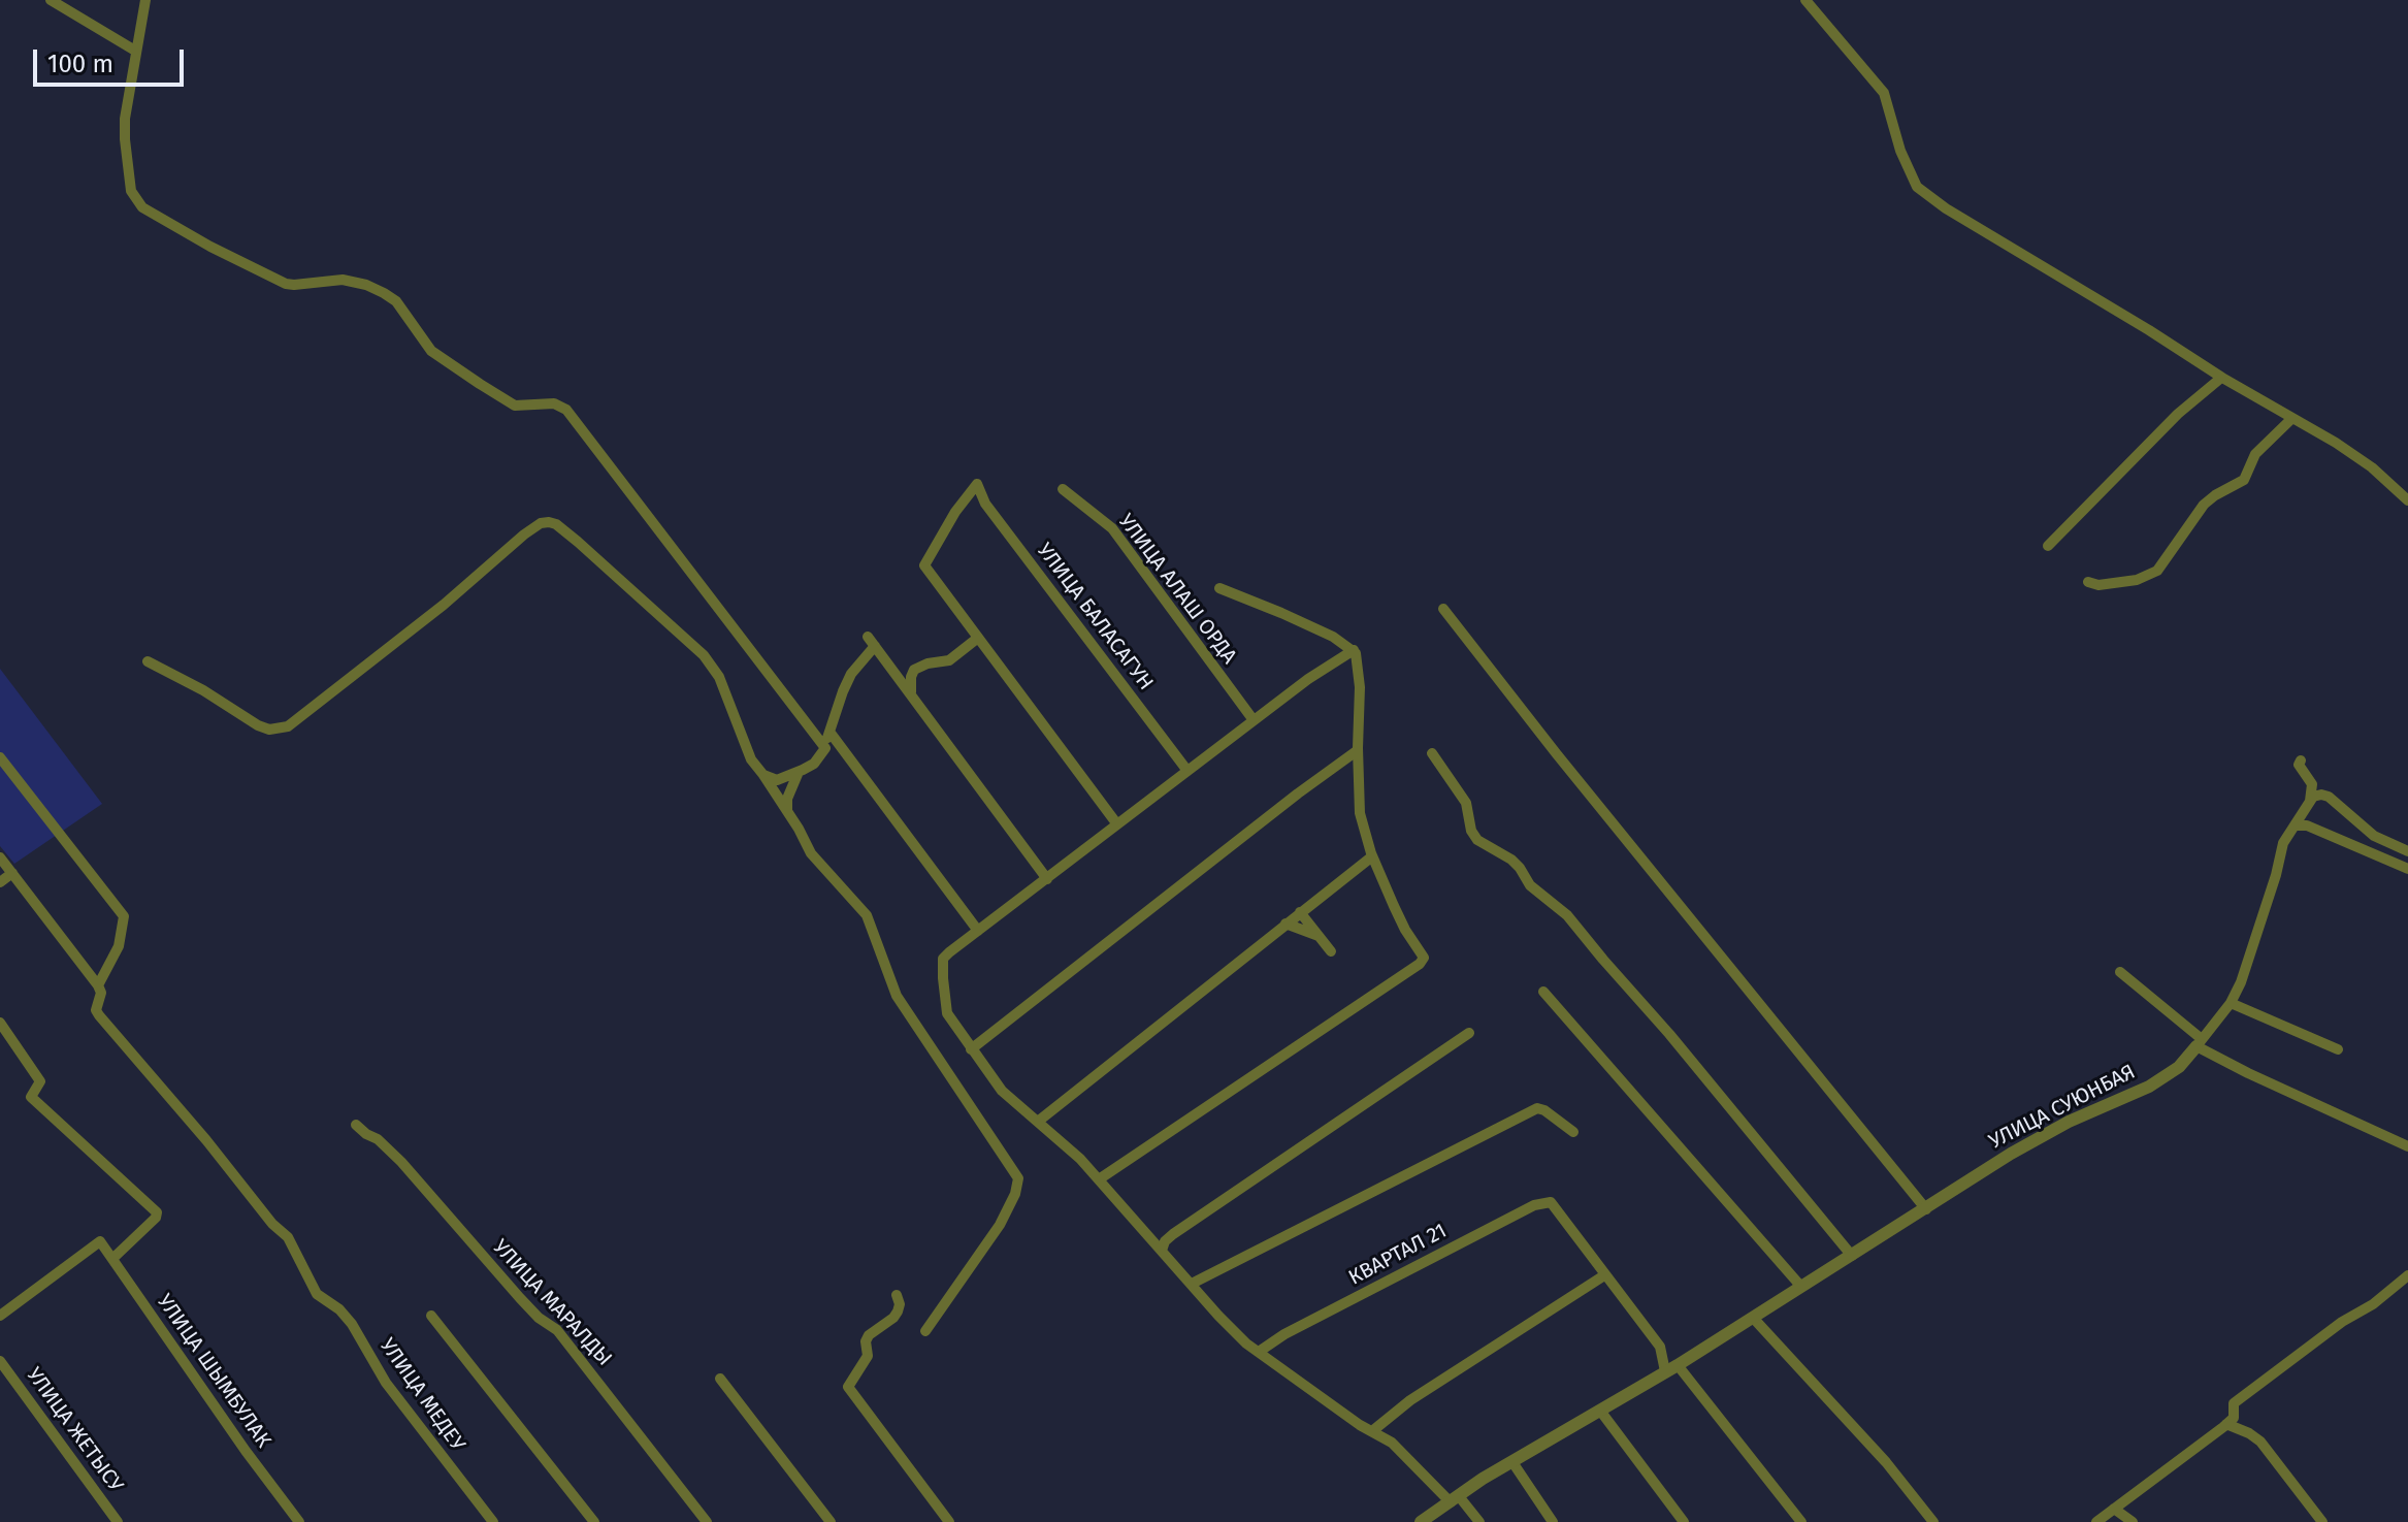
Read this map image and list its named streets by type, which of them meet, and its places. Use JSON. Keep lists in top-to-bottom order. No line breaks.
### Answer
{"streets":{"street":["УЛИЦА АЛАШ ОРДА","УЛИЦА БАЛАСАГУН","УЛИЦА СУЮНБАЯ","КВАРТАЛ 21","УЛИЦА МАРАЛДЫ","УЛИЦА ШЫМБУЛАК","УЛИЦА МЕДЕУ","УЛИЦА ЖЕТЫСУ"]},"scale_bar":"100 m"}
